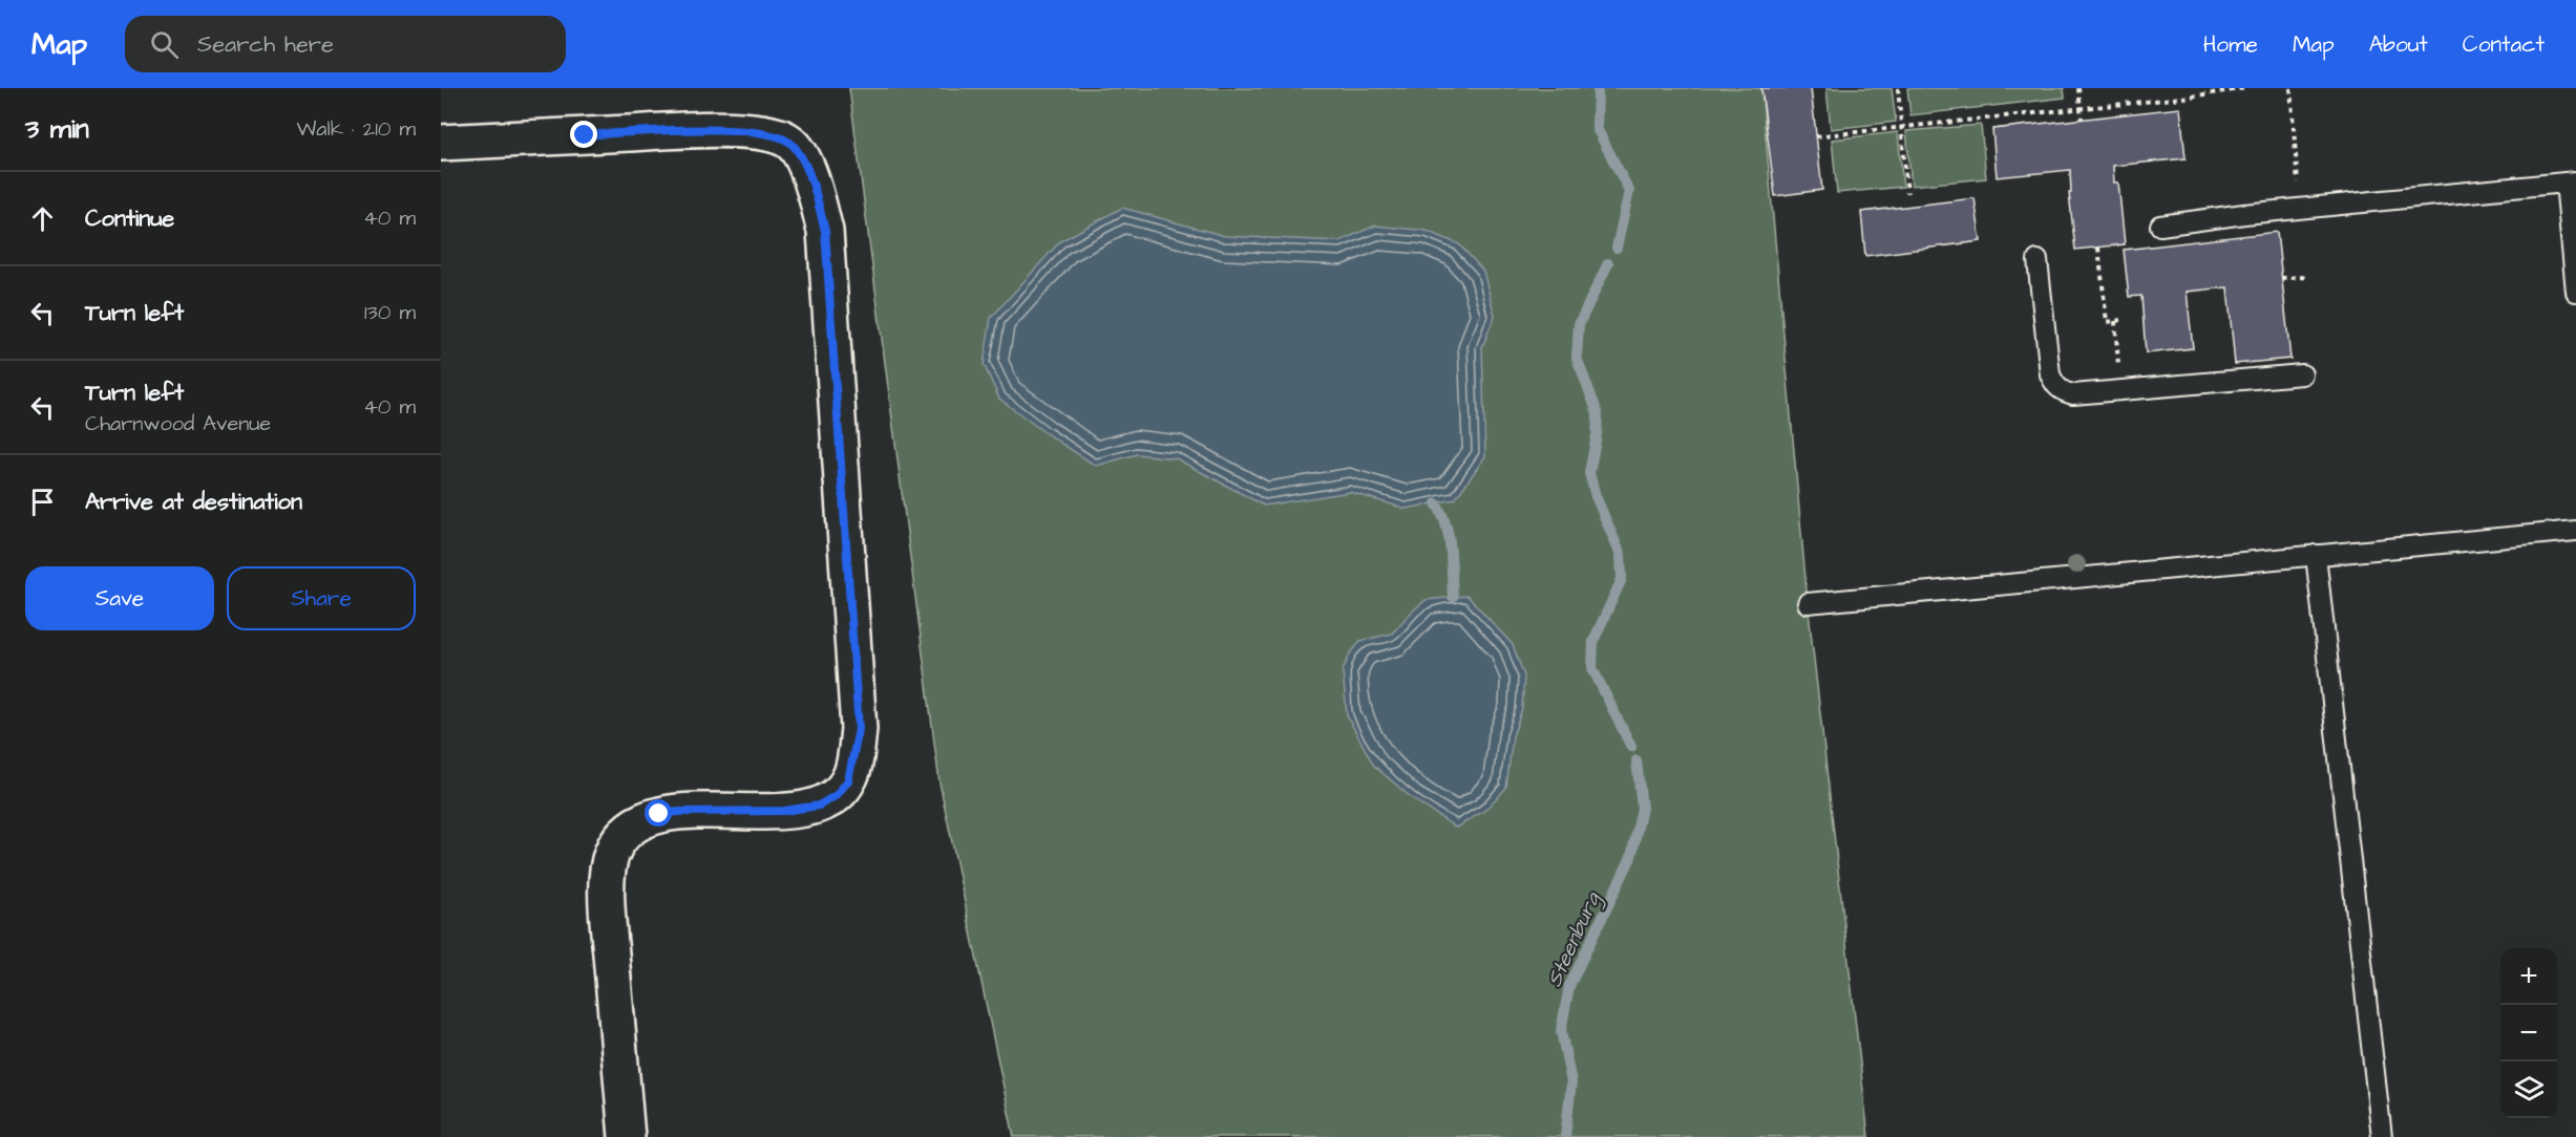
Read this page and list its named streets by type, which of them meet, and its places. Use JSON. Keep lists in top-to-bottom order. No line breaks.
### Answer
{"water":["Steenburg"],"page":{"header":"Map","search":"Search here","nav":["Home","Map","About","Contact"],"heading":["3 min","Walk · 210 m"],"list":[["Continue","40 m"],["Turn left","130 m"],["Turn left","Charnwood Avenue","40 m"],"Arrive at destination"],"buttons":["Save","Share"],"map_buttons":["+","−"]}}
